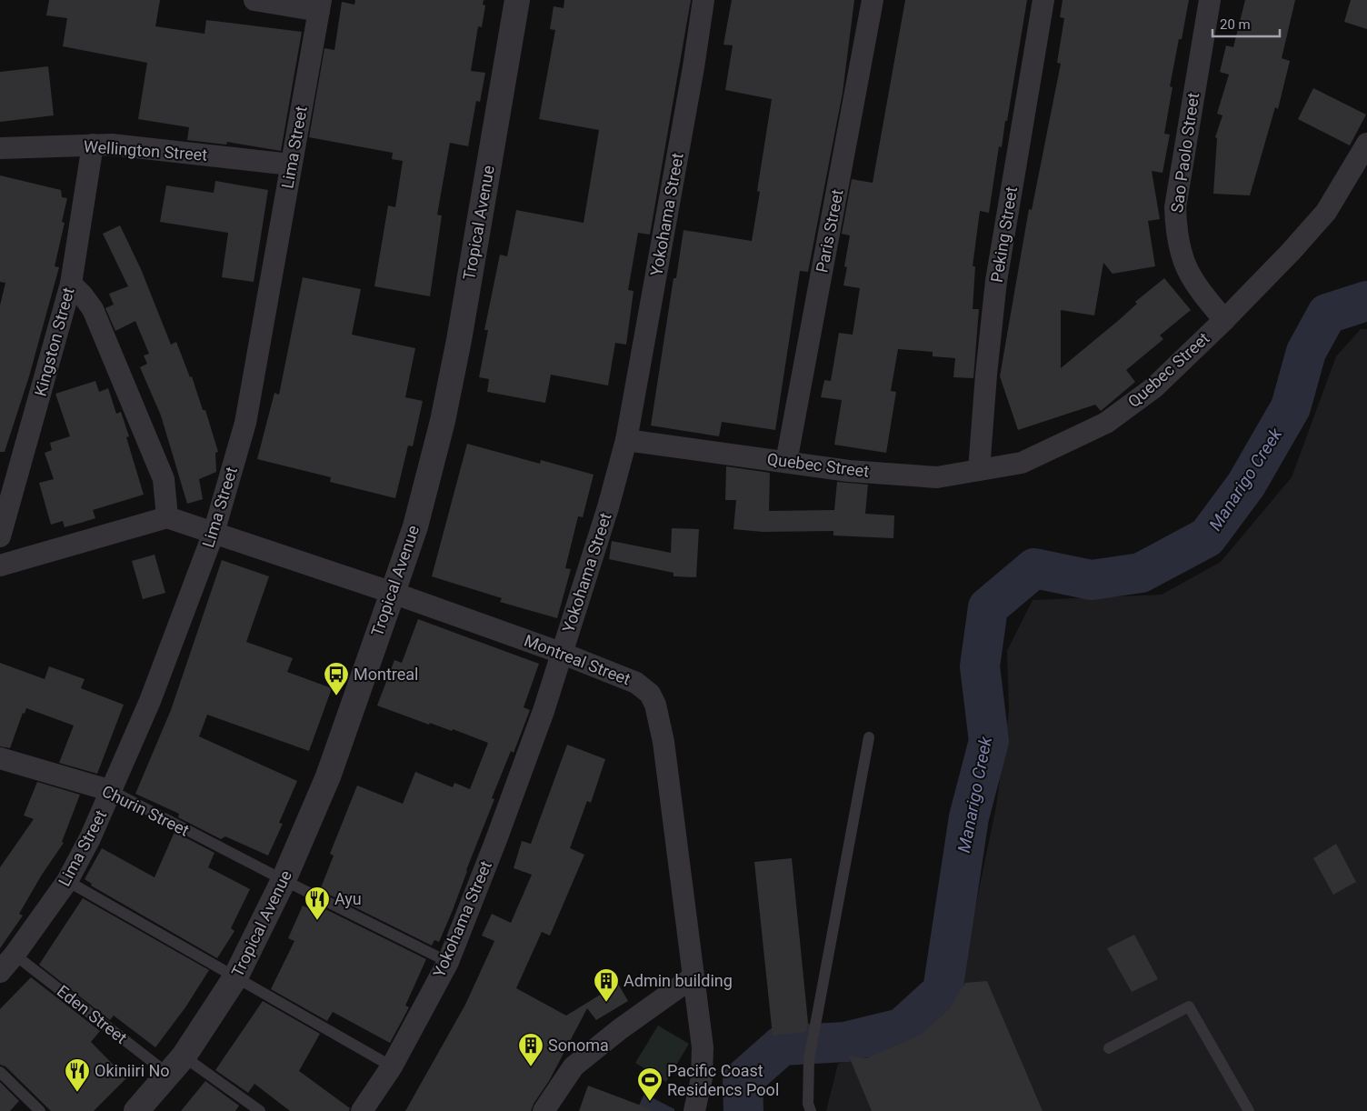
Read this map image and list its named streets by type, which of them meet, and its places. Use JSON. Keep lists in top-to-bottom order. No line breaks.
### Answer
{"streets":{"street":["Lima Street","Wellington Street","Sao Paolo Street","Yokohama Street","Tropical Avenue","Paris Street","Peking Street","Kingston Street","Quebec Street","Montreal Street","Churin Street"],"lane":["Eden Street"]},"crossings":[["Lima Street","Wellington Street"],["Lima Street","Montreal Street"],["Lima Street","Churin Street"],["Lima Street","Eden Street"],["Wellington Street","Kingston Street"],["Sao Paolo Street","Quebec Street"],["Yokohama Street","Quebec Street"],["Yokohama Street","Montreal Street"],["Yokohama Street","Churin Street"],["Tropical Avenue","Montreal Street"],["Tropical Avenue","Churin Street"],["Tropical Avenue","Eden Street"],["Paris Street","Quebec Street"],["Peking Street","Quebec Street"]],"water":["Manarigo Creek"],"places":{"bus stop":["Montreal"],"restaurant":["Ayu","Okiniiri No"],"building":["Admin building","Sonoma"],"sports":["Pacific Coast Residencs Pool"]},"scale_bar":"20 m"}
